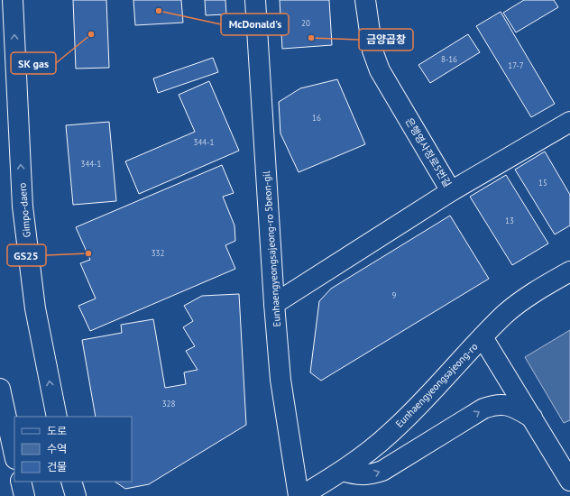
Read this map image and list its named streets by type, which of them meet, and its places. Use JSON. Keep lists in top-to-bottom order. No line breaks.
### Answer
{"streets":{"street":["은행영사정로5번길","Gimpo-daero","Eunhaengyeongsajeong-ro 5beon-gil","Eunhaengyeongsajeong-ro"]},"crossings":[["은행영사정로5번길","Eunhaengyeongsajeong-ro 5beon-gil"]],"one_way":["Gimpo-daero"],"places":["McDonald's","SK gas","금양곱창","GS25"],"house_numbers":["20","8-16","17-7","16","344-1","344-1","15","13","332","9","328"],"legend":["도로","수역","건물"]}
